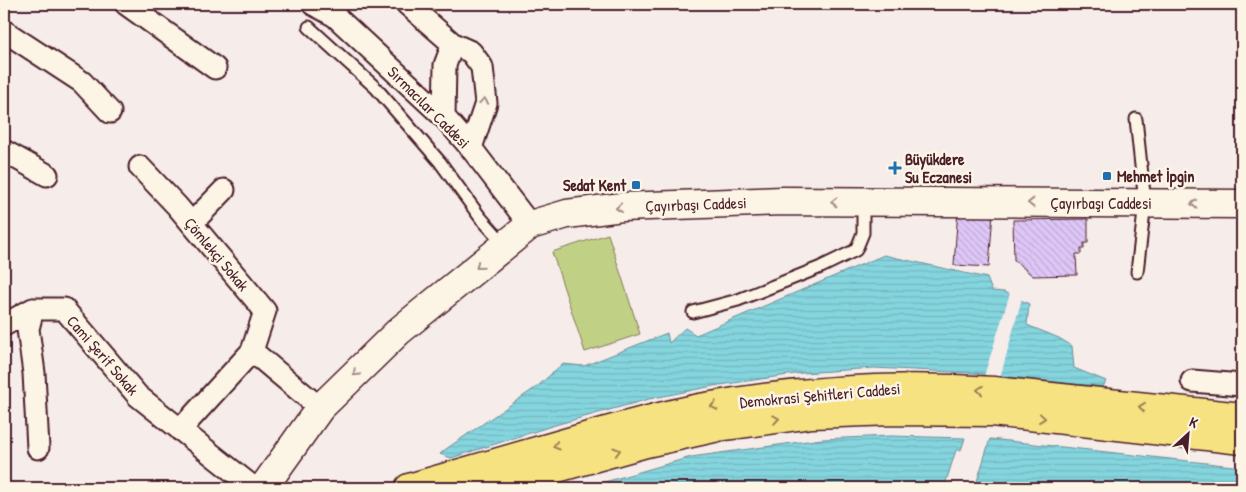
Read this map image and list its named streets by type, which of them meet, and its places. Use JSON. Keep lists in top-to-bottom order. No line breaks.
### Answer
{"streets":{"main road":["Çayırbaşı Caddesi","Demokrasi Şehitleri Caddesi"],"street":["Sırmacılar Caddesi","Çömlekçi Sokak","Cami Şerif Sokak"]},"crossings":[["Sırmacılar Caddesi","Çayırbaşı Caddesi"],["Çömlekçi Sokak","Cami Şerif Sokak"]],"one_way":["Çayırbaşı Caddesi"],"places":{"health":["Büyükdere Su Eczanesi"],"transit":["Mehmet İpgin","Sedat Kent"]},"north":"top right"}
